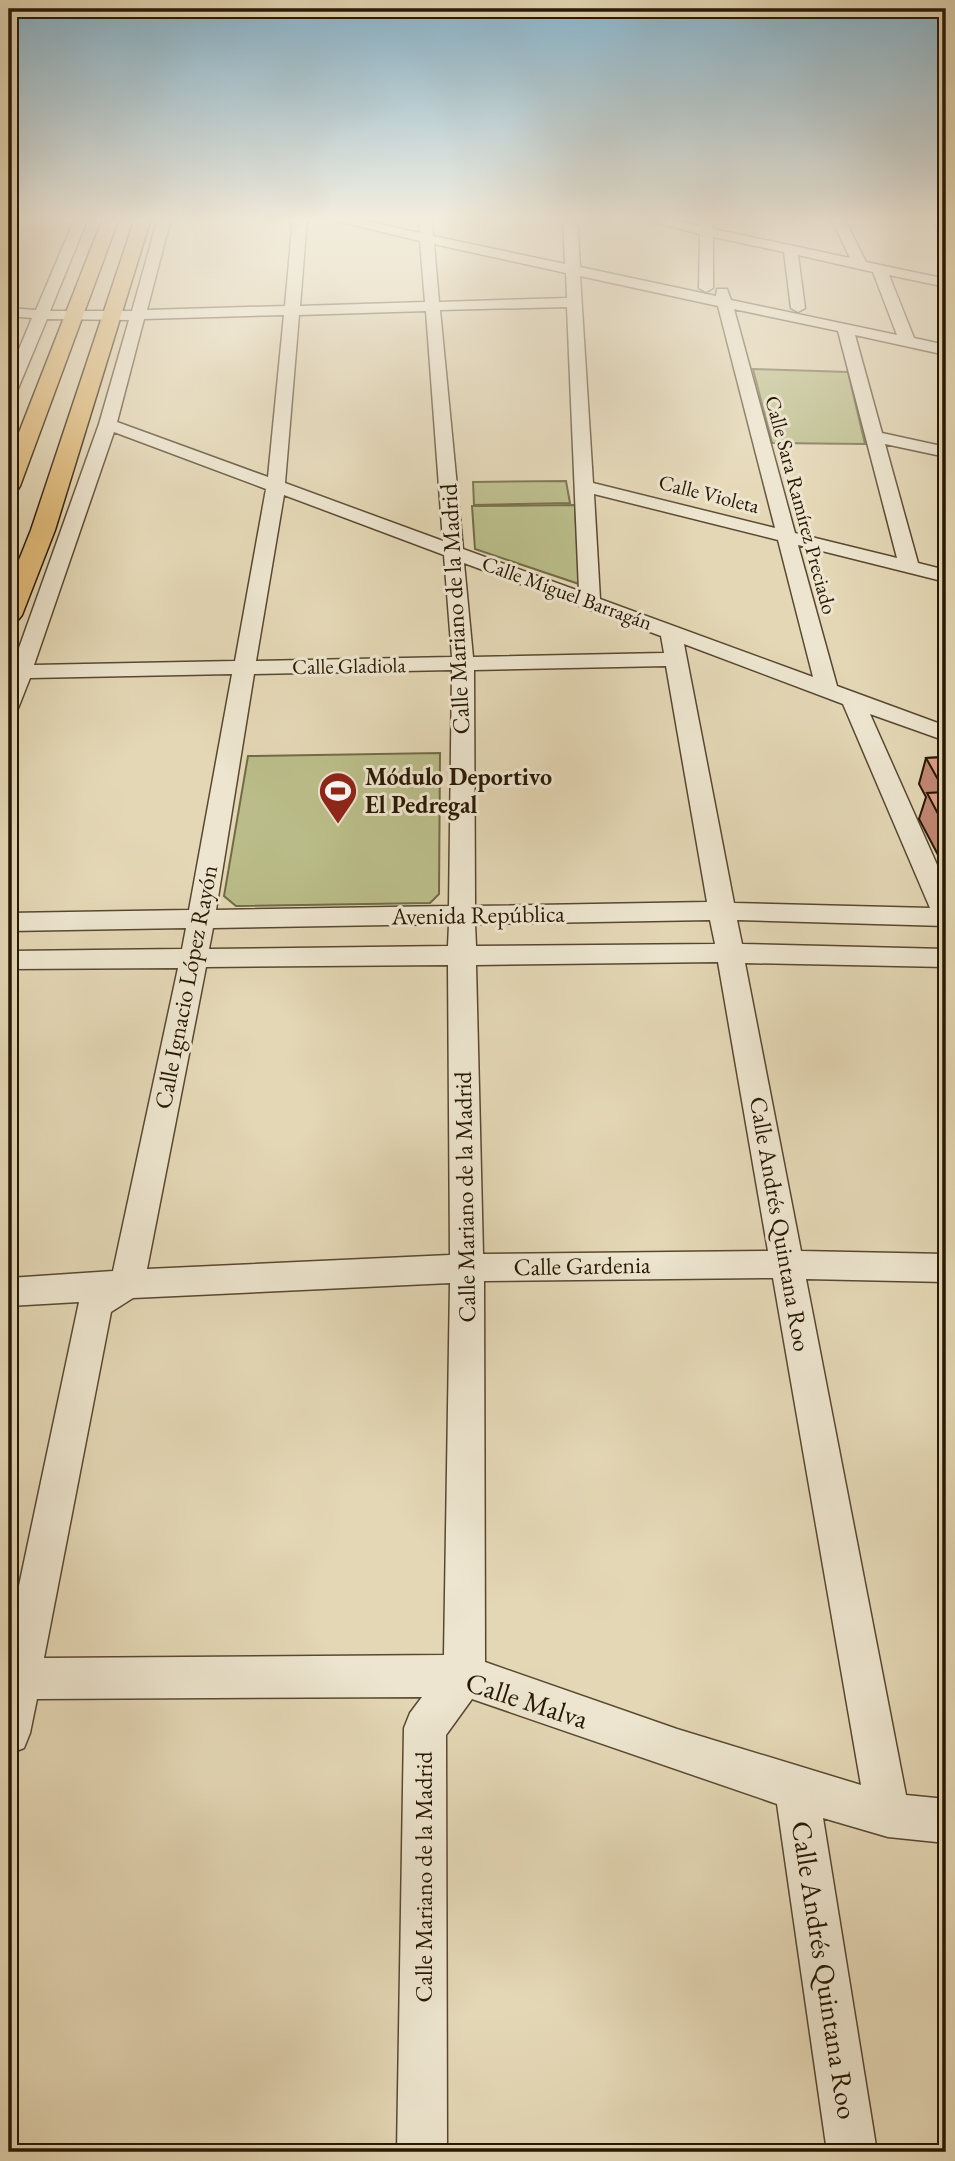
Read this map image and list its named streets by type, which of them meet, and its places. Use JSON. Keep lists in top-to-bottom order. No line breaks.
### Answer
{"streets":{"street":["Calle Violeta","Calle Sara Ramírez Preciado","Calle Miguel Barragán","Calle Mariano de la Madrid","Calle Gladiola","Avenida República","Calle Ignacio López Rayón","Calle Andrés Quintana Roo","Calle Gardenia","Calle Malva"]},"crossings":[["Calle Violeta","Calle Sara Ramírez Preciado"],["Calle Sara Ramírez Preciado","Calle Miguel Barragán"],["Calle Miguel Barragán","Calle Mariano de la Madrid"],["Calle Miguel Barragán","Calle Ignacio López Rayón"],["Calle Miguel Barragán","Calle Andrés Quintana Roo"],["Calle Mariano de la Madrid","Calle Gladiola"],["Calle Mariano de la Madrid","Avenida República"],["Calle Mariano de la Madrid","Calle Gardenia"],["Calle Mariano de la Madrid","Calle Malva"],["Calle Gladiola","Calle Ignacio López Rayón"],["Calle Gladiola","Calle Andrés Quintana Roo"],["Avenida República","Calle Ignacio López Rayón"],["Avenida República","Calle Andrés Quintana Roo"],["Calle Ignacio López Rayón","Calle Gardenia"],["Calle Andrés Quintana Roo","Calle Gardenia"],["Calle Andrés Quintana Roo","Calle Malva"]],"places":{"sports":["Módulo Deportivo El Pedregal"]}}
